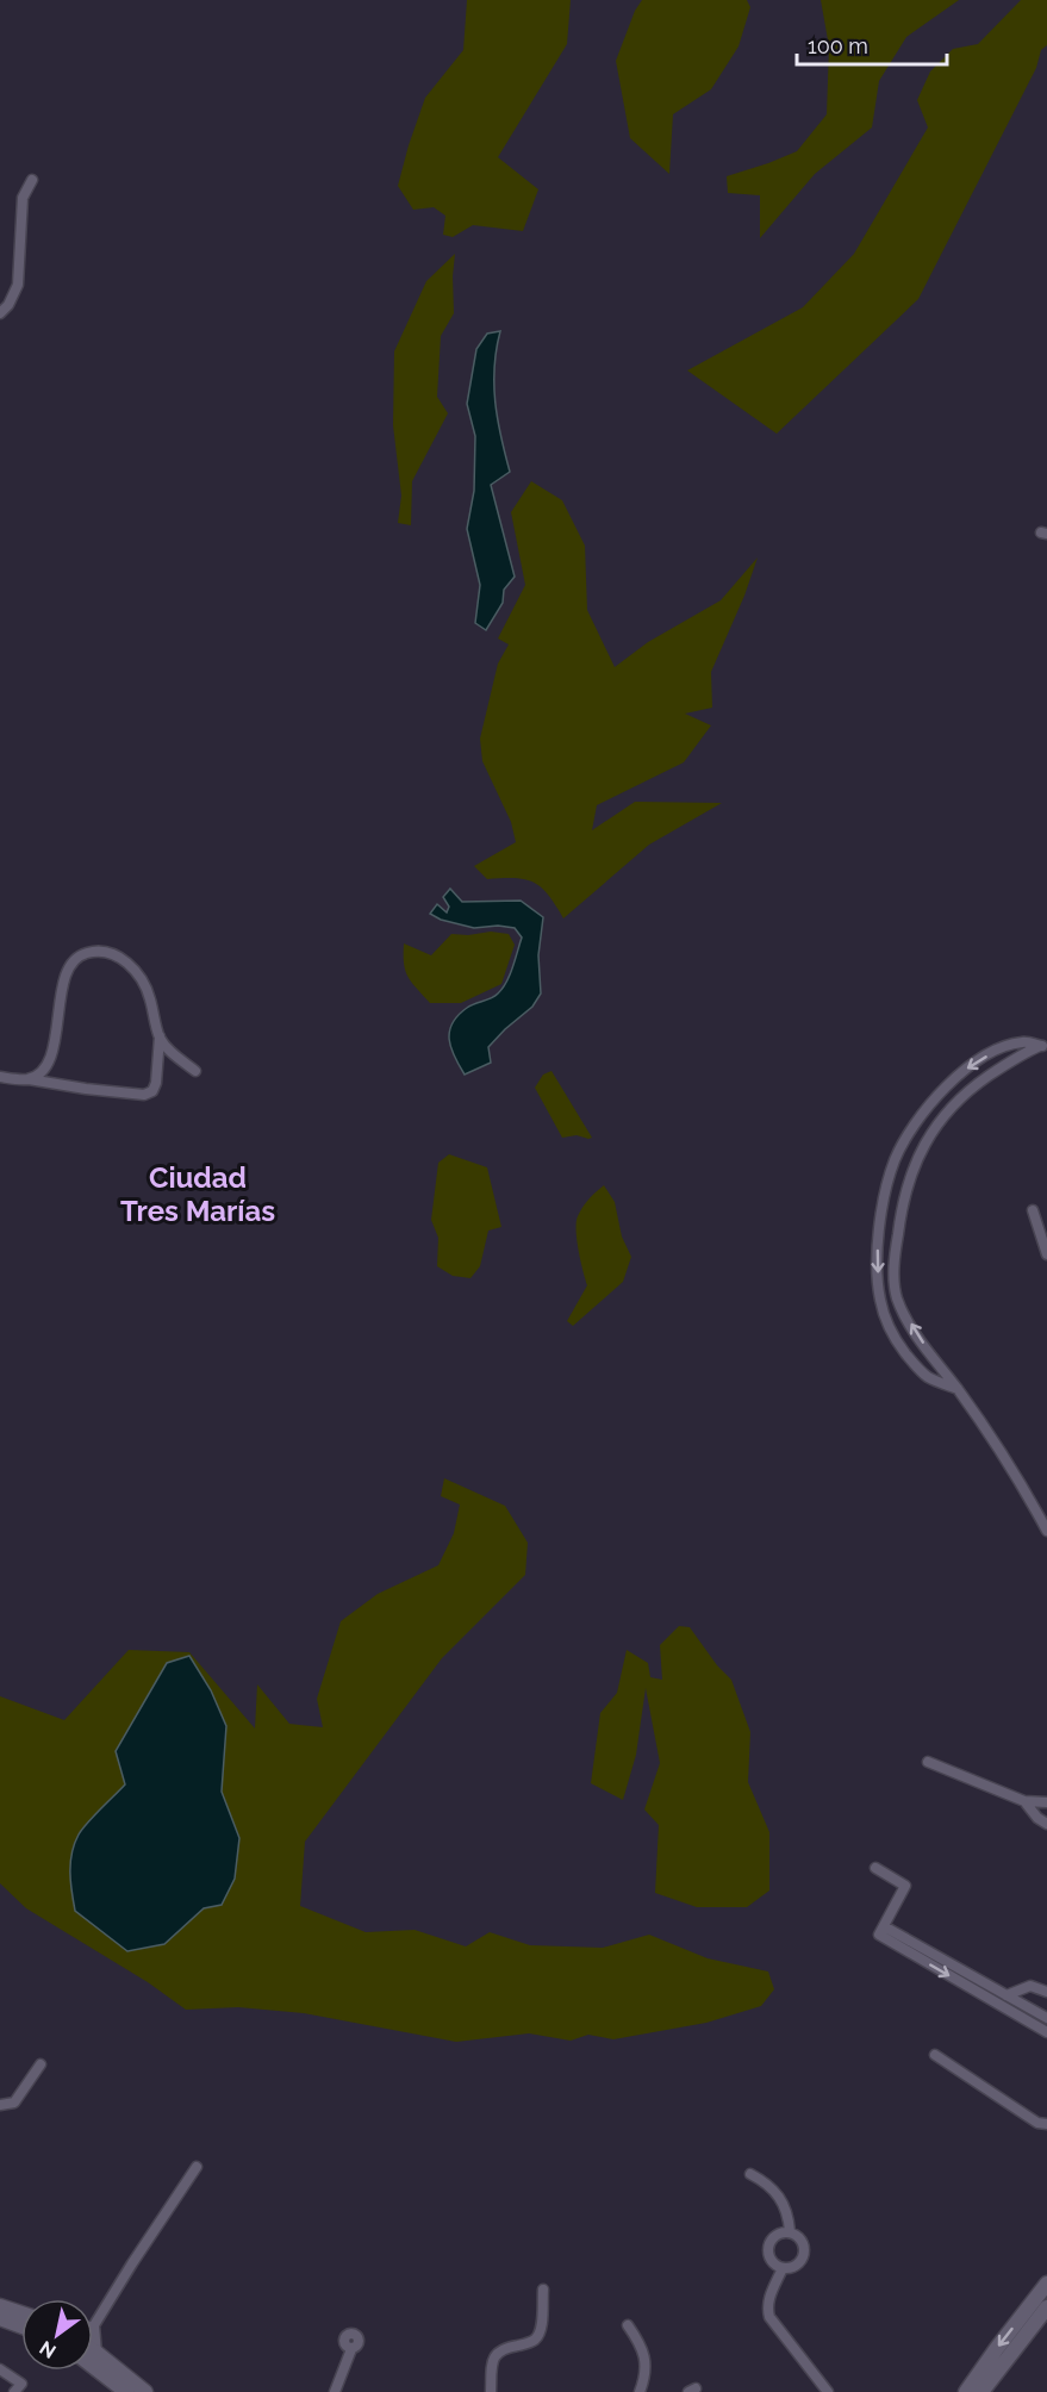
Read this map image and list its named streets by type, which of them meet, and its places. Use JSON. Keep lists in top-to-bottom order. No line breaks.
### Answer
{"districts":["Ciudad Tres Marías"],"scale_bar":"100 m","north":"bottom left"}
